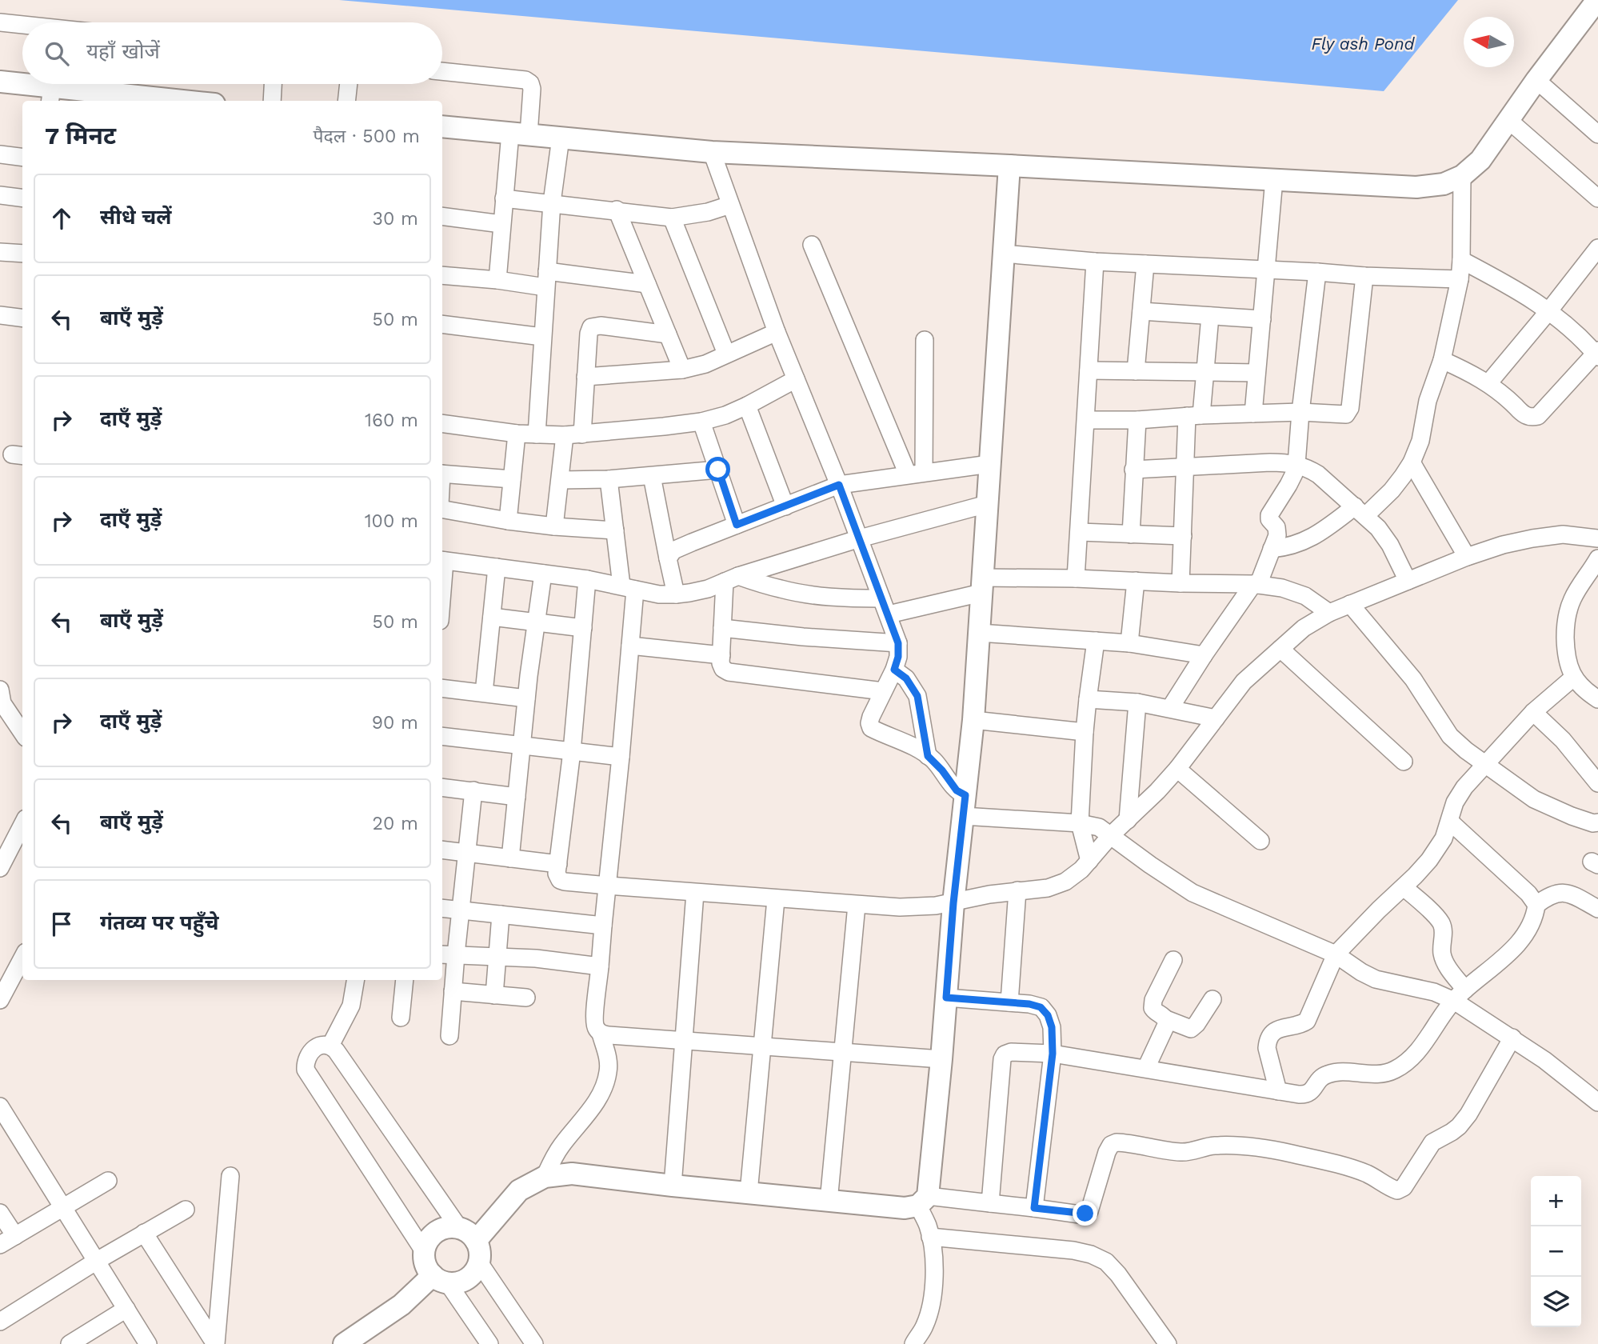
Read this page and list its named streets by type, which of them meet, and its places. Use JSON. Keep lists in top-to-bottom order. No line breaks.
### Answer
{"water":["Fly ash Pond"],"north":"left","page":{"search":"यहाँ खोजें","heading":["7 मिनट","पैदल · 500 m"],"list":[["सीधे चलें","30 m"],["बाएँ मुड़ें","50 m"],["दाएँ मुड़ें","160 m"],["दाएँ मुड़ें","100 m"],["बाएँ मुड़ें","50 m"],["दाएँ मुड़ें","90 m"],["बाएँ मुड़ें","20 m"],"गंतव्य पर पहुँचे"],"map_buttons":["+","−"]}}
